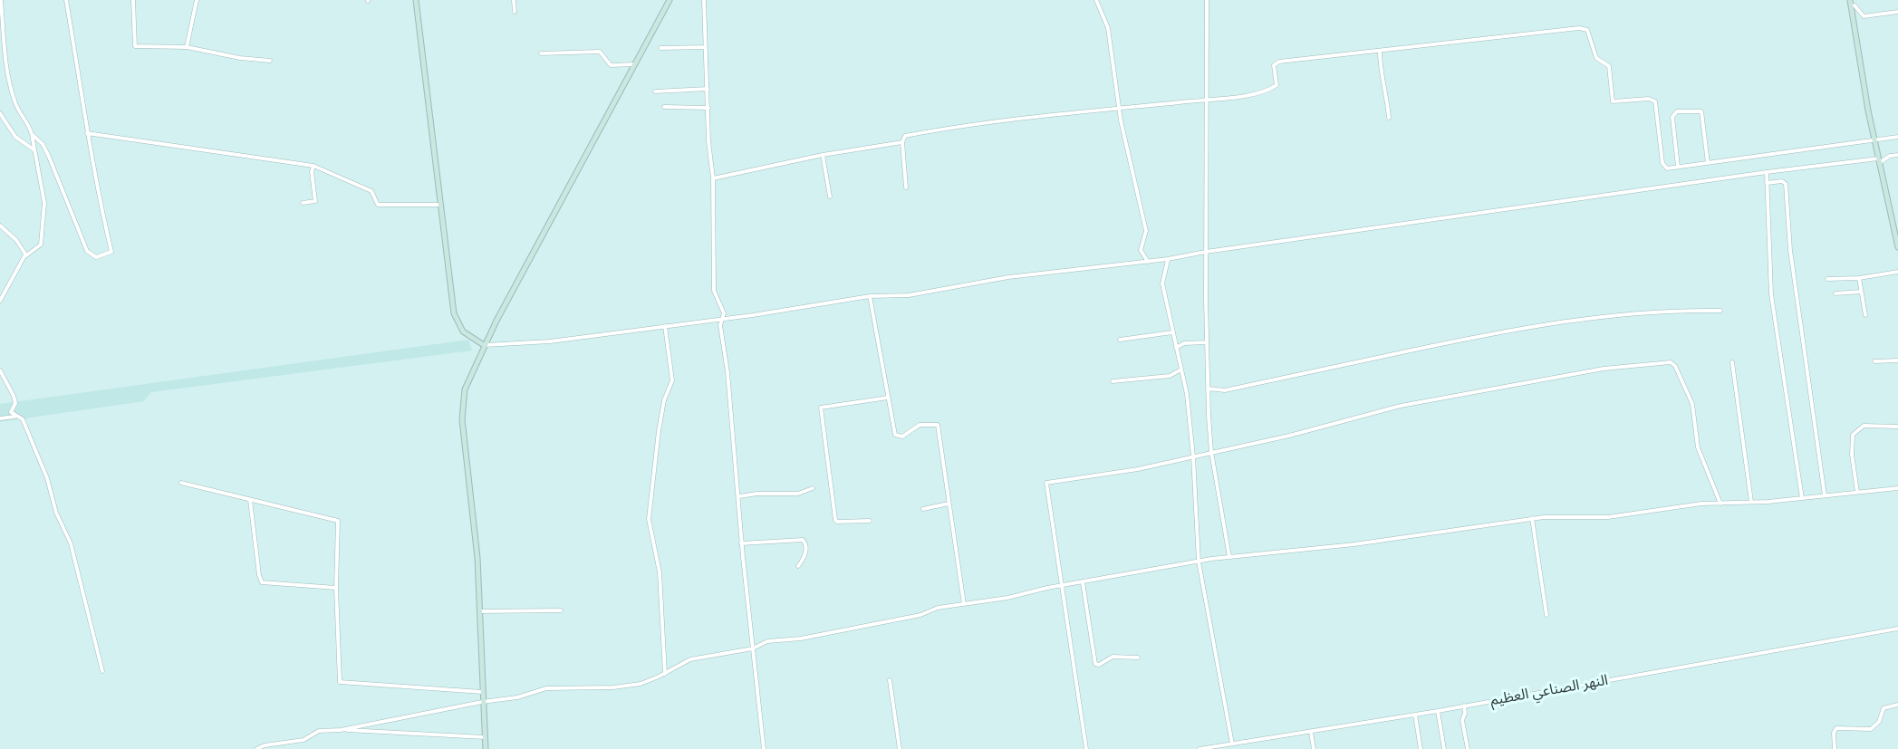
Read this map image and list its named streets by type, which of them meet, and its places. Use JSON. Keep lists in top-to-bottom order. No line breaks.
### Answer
{"streets":{"street":["النهر الصناعي العظيم"]}}
